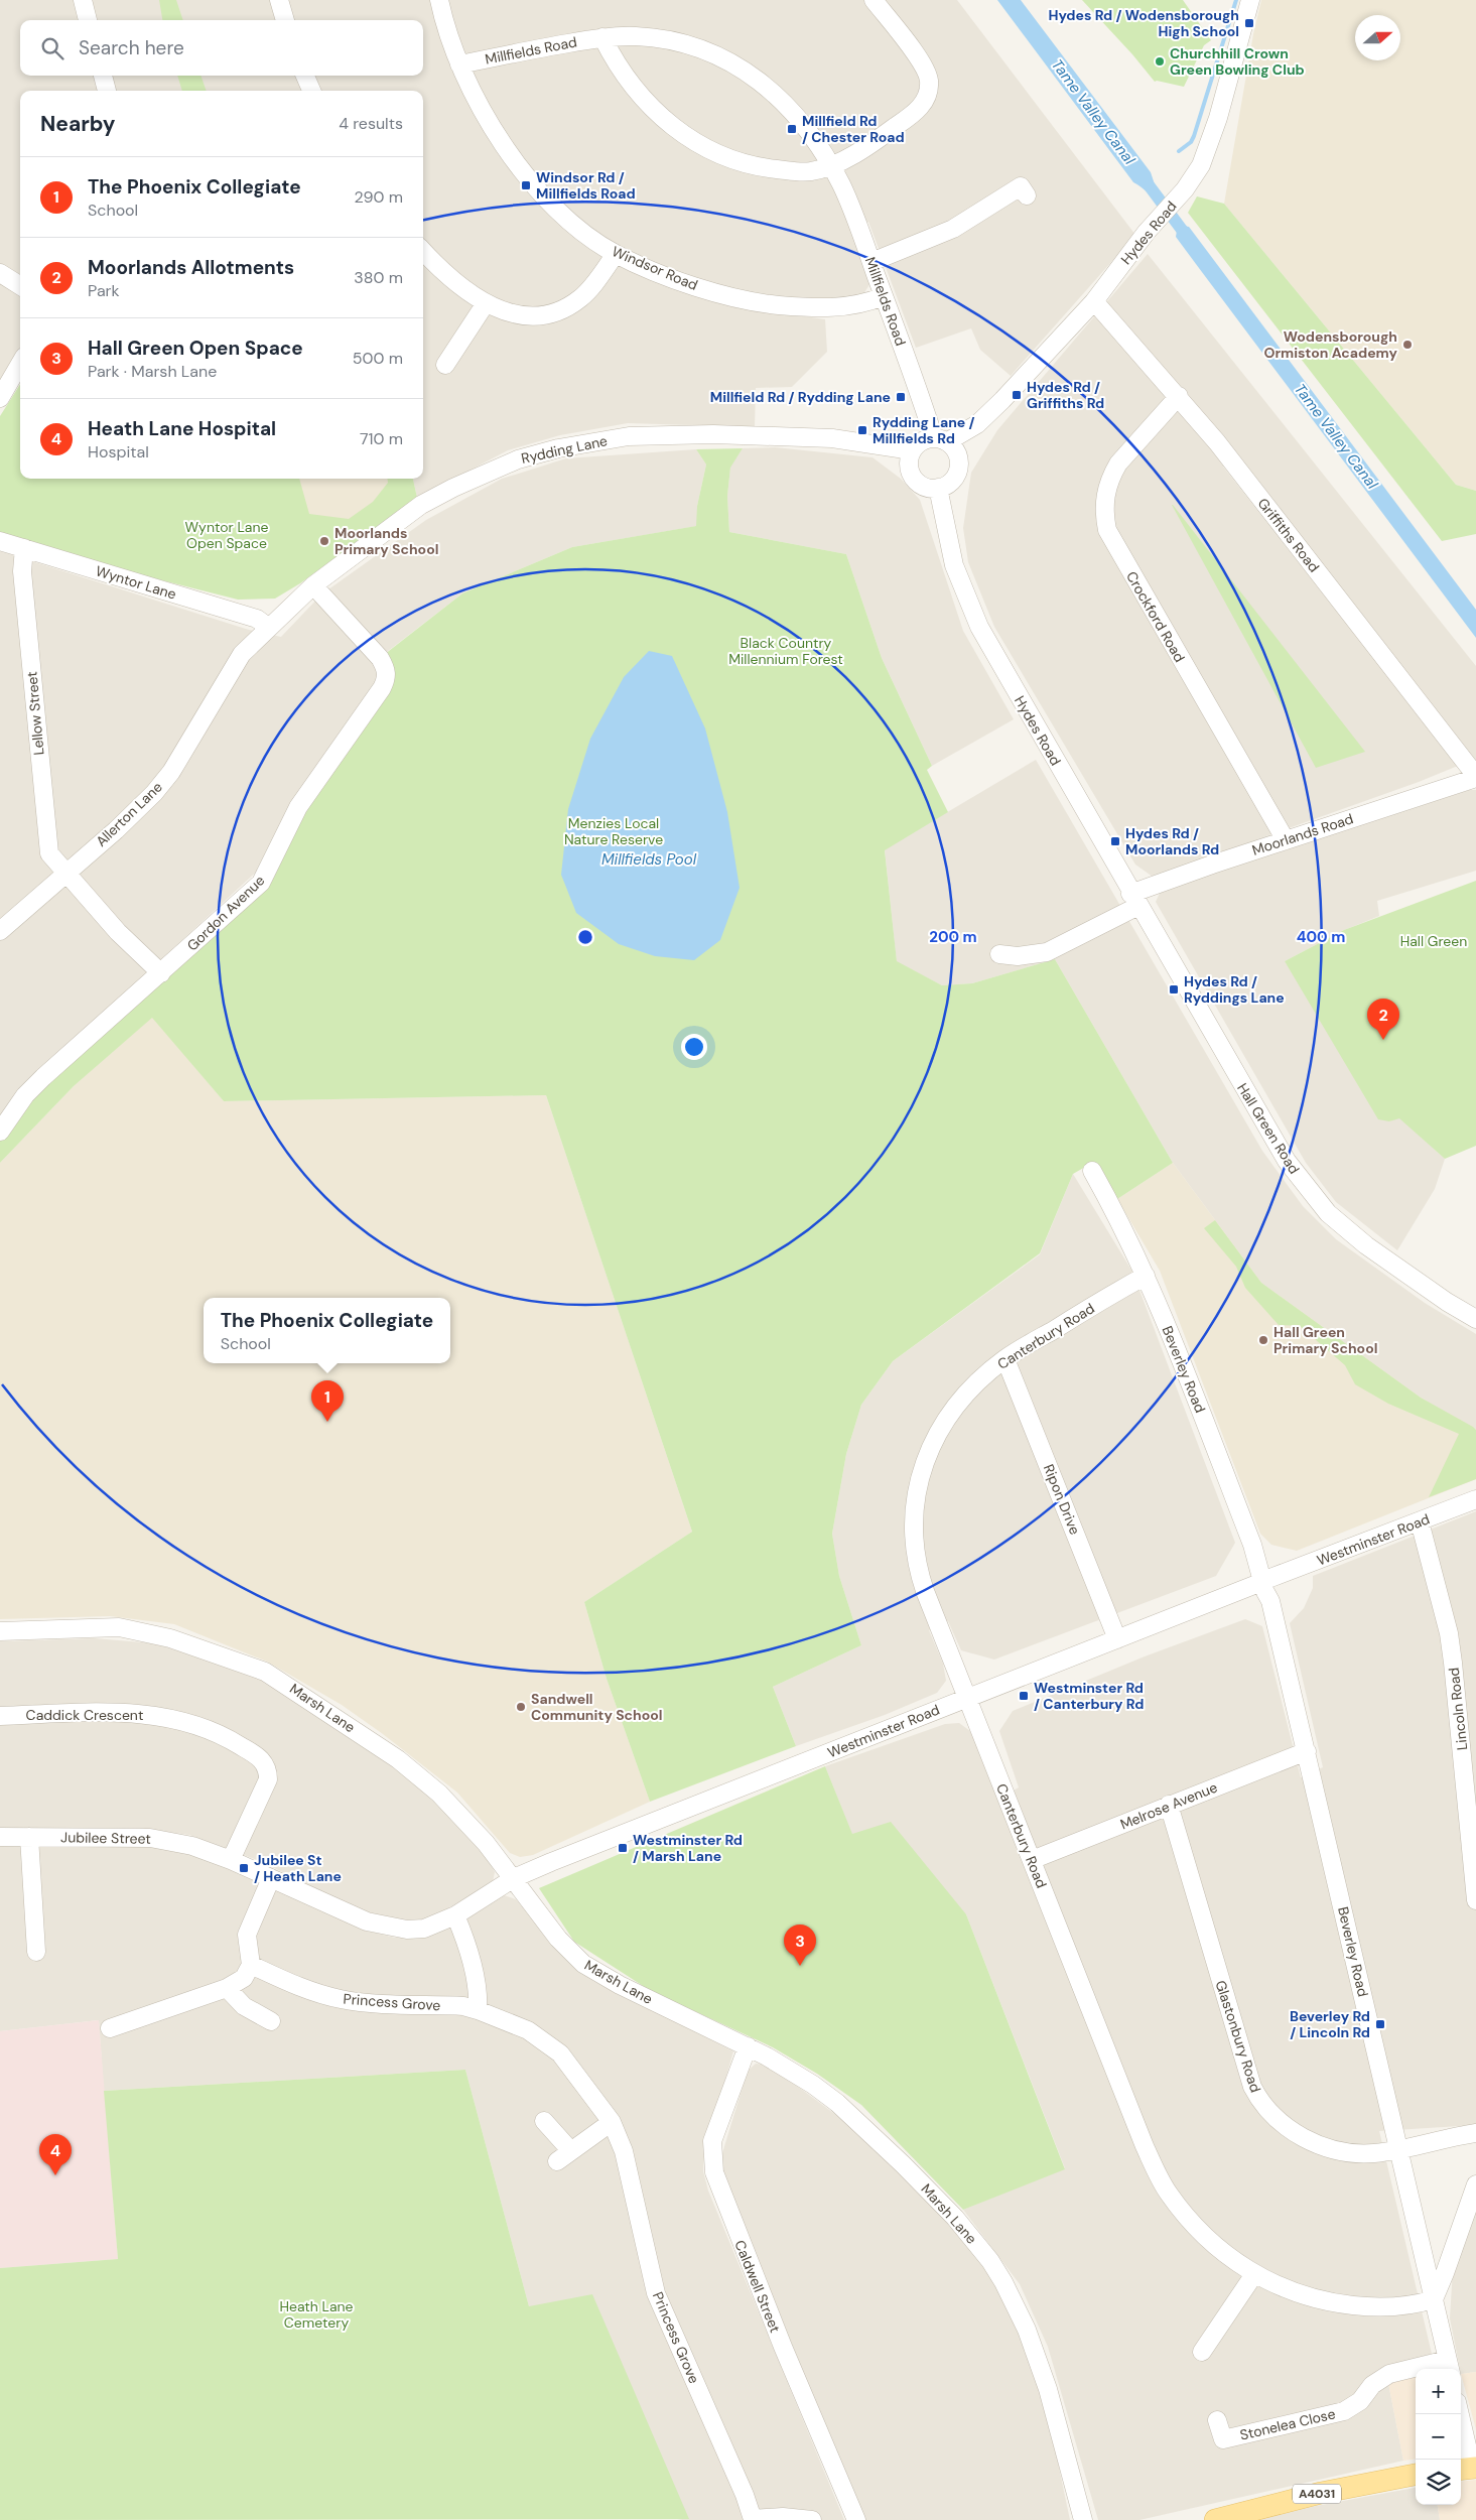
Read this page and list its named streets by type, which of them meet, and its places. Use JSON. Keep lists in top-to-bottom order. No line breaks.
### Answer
{"streets":{"main road":["A4031"],"street":["Millfields Road","Hydes Road","Windsor Road","Rydding Lane","Griffiths Road","Wyntor Lane","Crockford Road","Lellow Street","Allerton Lane","Moorlands Road","Gordon Avenue","Hall Green Road","Canterbury Road","Beverley Road","Ripon Drive","Westminster Road","Marsh Lane","Lincoln Road","Caddick Crescent","Melrose Avenue","Jubilee Street","Princess Grove","Glastonbury Road","Caldwell Street","Stonelea Close"]},"crossings":[["Millfields Road","Hydes Road"],["Millfields Road","Windsor Road"],["Millfields Road","Rydding Lane"],["Hydes Road","Rydding Lane"],["Hydes Road","Griffiths Road"],["Hydes Road","Moorlands Road"],["Hydes Road","Hall Green Road"],["Rydding Lane","Wyntor Lane"],["Rydding Lane","Allerton Lane"],["Rydding Lane","Gordon Avenue"],["Griffiths Road","Crockford Road"],["Griffiths Road","Moorlands Road"],["Wyntor Lane","Lellow Street"],["Wyntor Lane","Allerton Lane"],["Crockford Road","Moorlands Road"],["Lellow Street","Allerton Lane"],["Lellow Street","Gordon Avenue"],["Canterbury Road","Beverley Road"],["Canterbury Road","Ripon Drive"],["Canterbury Road","Westminster Road"],["Canterbury Road","Melrose Avenue"],["Beverley Road","Westminster Road"],["Beverley Road","Melrose Avenue"],["Beverley Road","Glastonbury Road"],["Beverley Road","Stonelea Close"],["Ripon Drive","Westminster Road"],["Westminster Road","Marsh Lane"],["Westminster Road","Lincoln Road"],["Westminster Road","Jubilee Street"],["Marsh Lane","Jubilee Street"],["Marsh Lane","Caldwell Street"],["Caddick Crescent","Jubilee Street"],["Melrose Avenue","Glastonbury Road"]],"water":["Tame Valley Canal","Millfields Pool"],"parks":["Wyntor Lane Open Space","Black Country Millennium Forest","Menzies Local Nature Reserve","Hall Green","Heath Lane Cemetery"],"places":{"transit":["Hydes Rd / Wodensborough High School","Millfield Rd / Chester Road","Windsor Rd / Millfields Road","Hydes Rd / Griffiths Rd","Millfield Rd / Rydding Lane","Rydding Lane / Millfields Rd","Hydes Rd / Moorlands Rd","Hydes Rd / Ryddings Lane","Westminster Rd / Canterbury Rd","Westminster Rd / Marsh Lane","Jubilee St / Heath Lane","Beverley Rd / Lincoln Rd"],"other":["Churchhill Crown Green Bowling Club","Wodensborough Ormiston Academy","Moorlands Primary School","Hall Green Primary School","Sandwell Community School"]},"north":"right","page":{"search":"Search here","heading":["Nearby","4 results"],"list":[{"mark":"1","name":"The Phoenix Collegiate","note":"School","value":"290 m"},{"mark":"2","name":"Moorlands Allotments","note":"Park","value":"380 m"},{"mark":"3","name":"Hall Green Open Space","note":"Park · Marsh Lane","value":"500 m"},{"mark":"4","name":"Heath Lane Hospital","note":"Hospital","value":"710 m"}],"pins":["2","1","3","4"],"popup":["The Phoenix Collegiate","School"],"map_buttons":["+","−"]},"rings":["200 m","400 m"]}
